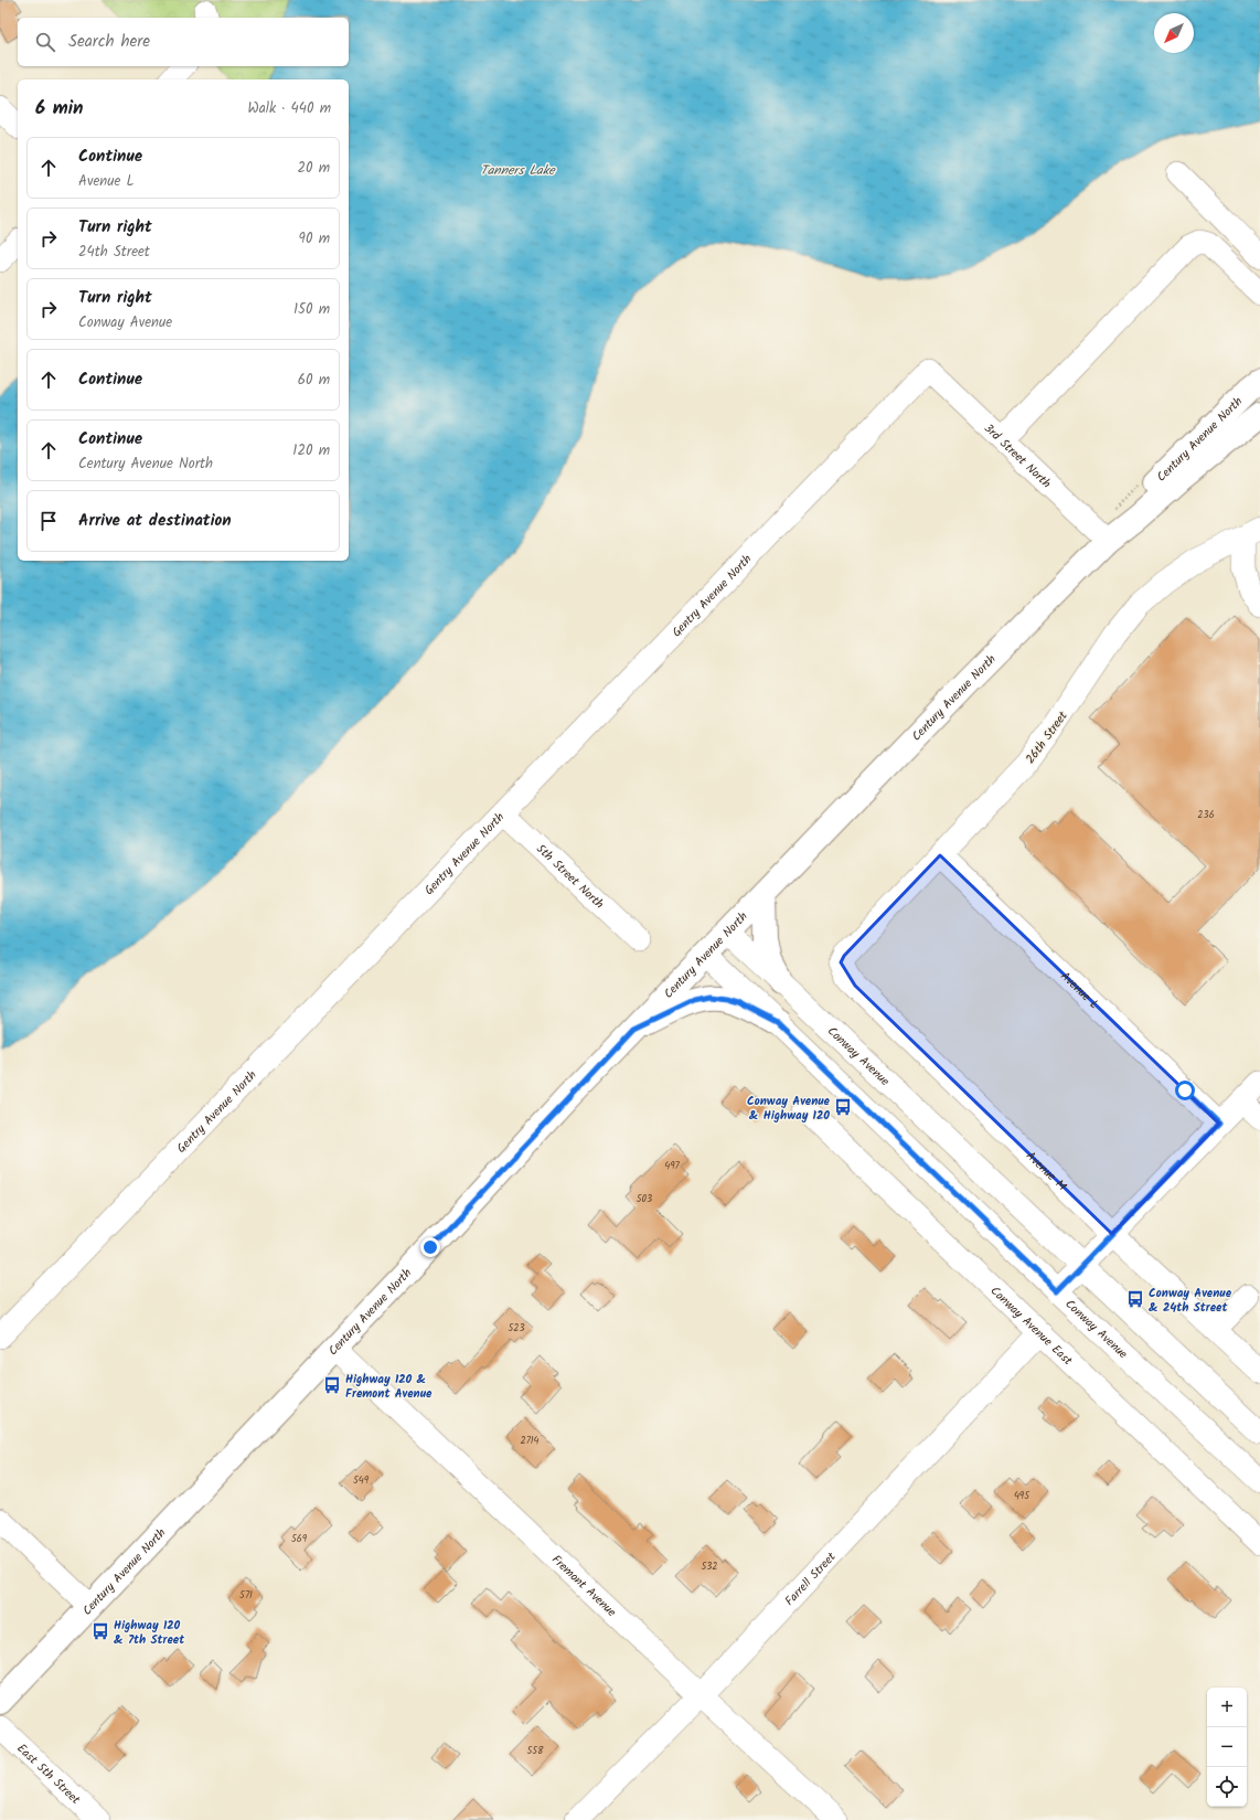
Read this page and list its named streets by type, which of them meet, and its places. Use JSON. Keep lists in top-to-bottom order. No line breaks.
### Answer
{"streets":{"main road":["Century Avenue North"],"street":["3rd Street North","Gentry Avenue North","26th Street","5th Street North","Avenue L","Conway Avenue","Avenue M","Conway Avenue East","Farrell Street","Fremont Avenue","East 5th Street"]},"crossings":[["Century Avenue North","3rd Street North"],["Century Avenue North","Conway Avenue"],["Century Avenue North","Fremont Avenue"],["3rd Street North","Gentry Avenue North"],["Gentry Avenue North","5th Street North"],["26th Street","Avenue L"],["26th Street","Avenue M"],["Conway Avenue East","Farrell Street"],["Farrell Street","Fremont Avenue"]],"water":["Tanners Lake"],"places":{"bus stop":["Conway Avenue & Highway 120","Conway Avenue & 24th Street","Highway 120 & Fremont Avenue","Highway 120 & 7th Street"]},"house_numbers":["236","497","503","523","2714","549","495","569","532","571","558"],"north":"bottom left","page":{"search":"Search here","heading":["6 min","Walk · 440 m"],"list":[["Continue","Avenue L","20 m"],["Turn right","24th Street","90 m"],["Turn right","Conway Avenue","150 m"],["Continue","60 m"],["Continue","Century Avenue North","120 m"],"Arrive at destination"],"map_buttons":["+","−"]}}
